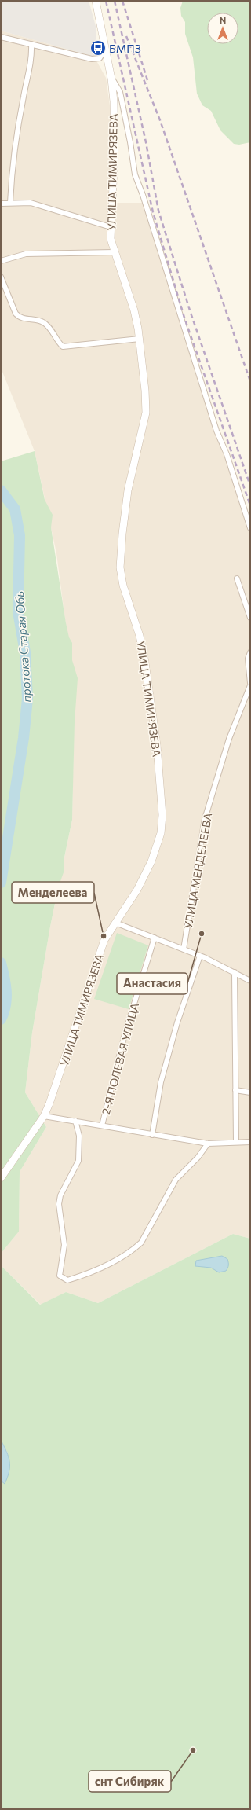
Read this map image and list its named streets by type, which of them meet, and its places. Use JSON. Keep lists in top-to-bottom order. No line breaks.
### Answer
{"streets":{"street":["УЛИЦА ТИМИРЯЗЕВА","УЛИЦА МЕНДЕЛЕЕВА","2-Я ПОЛЕВАЯ УЛИЦА"]},"water":["протока Старая Обь"],"places":{"bus stop":["БМПЗ"],"other":["Анастасия","Менделеева","снт Сибиряк"]},"north":"top"}
